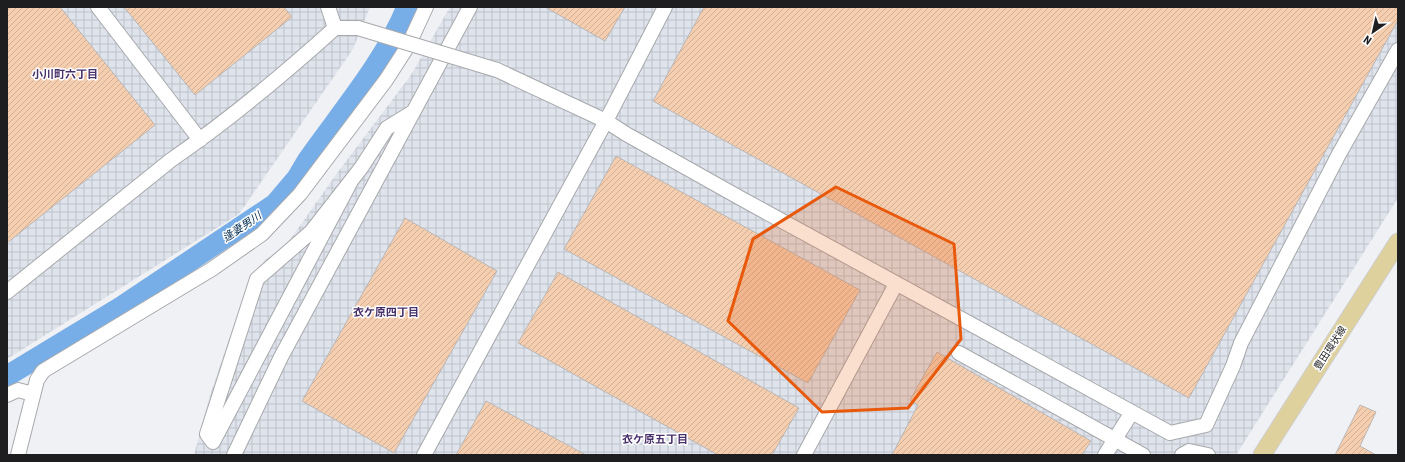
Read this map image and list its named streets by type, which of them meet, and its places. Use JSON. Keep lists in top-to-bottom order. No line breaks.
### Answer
{"streets":{"main road":["豊田環状線"]},"districts":["小川町六丁目","衣ケ原四丁目","衣ケ原五丁目"],"water":["逢妻男川"],"north":"bottom left"}
